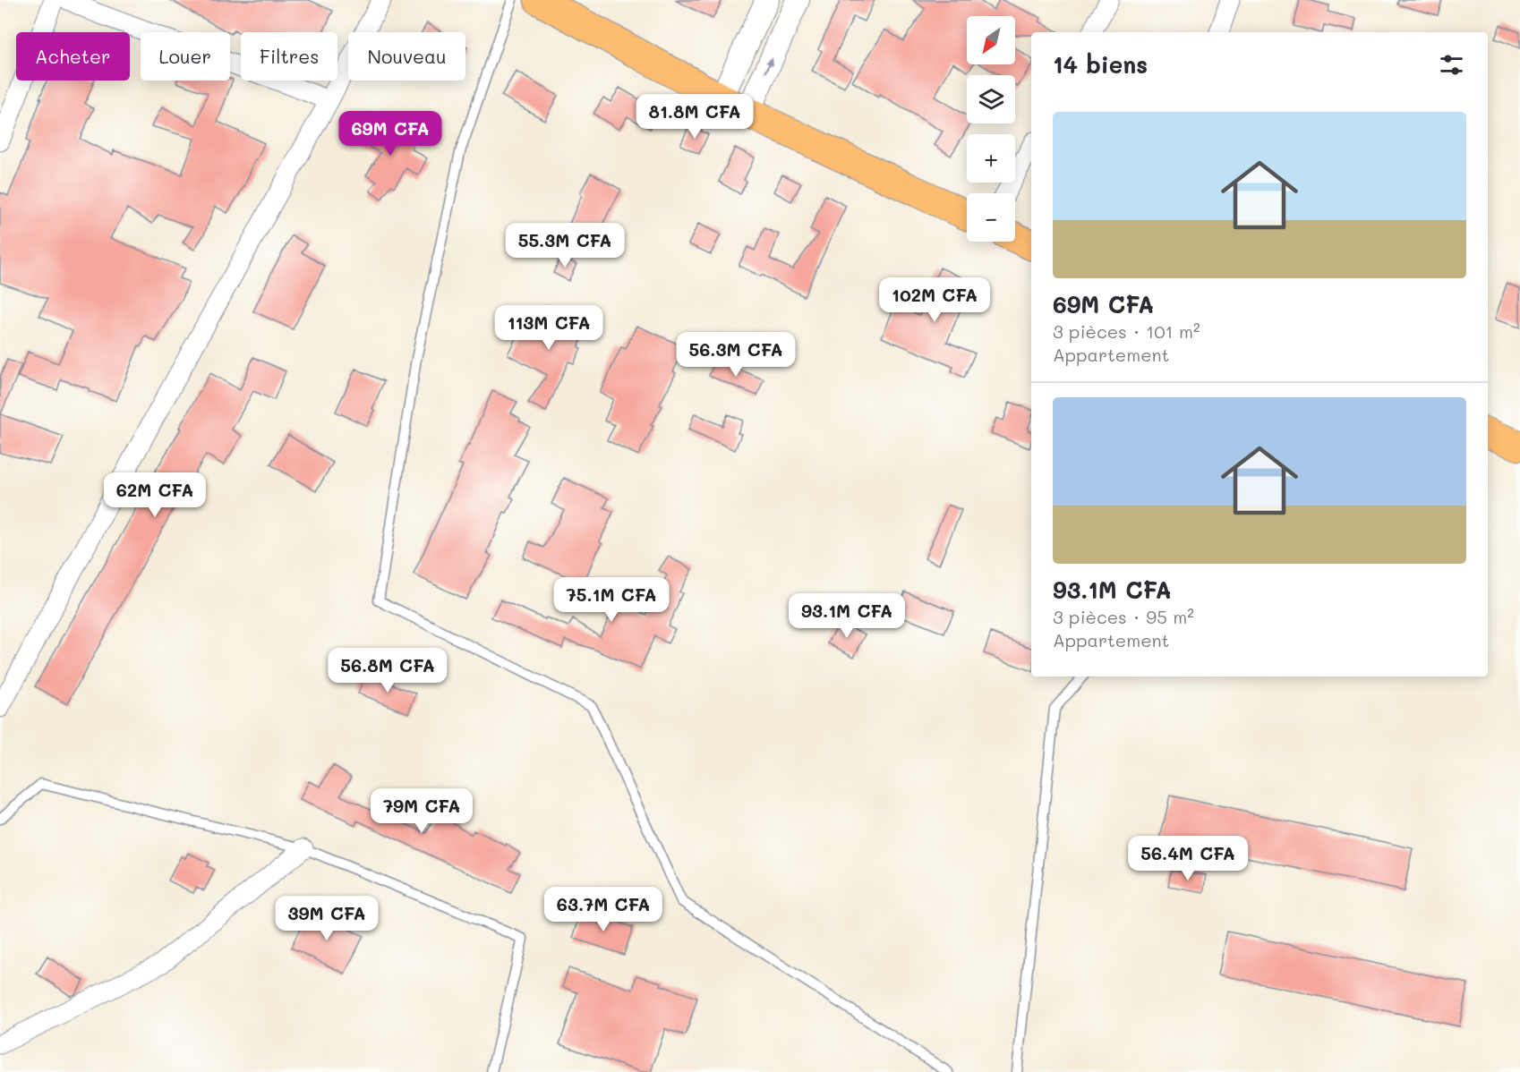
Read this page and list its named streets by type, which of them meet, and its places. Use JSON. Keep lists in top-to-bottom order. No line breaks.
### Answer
{"north":"bottom left","page":{"map_buttons":["+","−"],"chip":["Acheter","Louer","Filtres","Nouveau"],"heading":"14 biens","price":["81.8M CFA","69M CFA","55.3M CFA","102M CFA","113M CFA","56.3M CFA","62M CFA","75.1M CFA","93.1M CFA","56.8M CFA","79M CFA","56.4M CFA","63.7M CFA","39M CFA"],"list":[{"name":"69M CFA","note":"3 pièces · 101 m² · Appartement"},{"name":"93.1M CFA","note":"3 pièces · 95 m² · Appartement"}]}}
